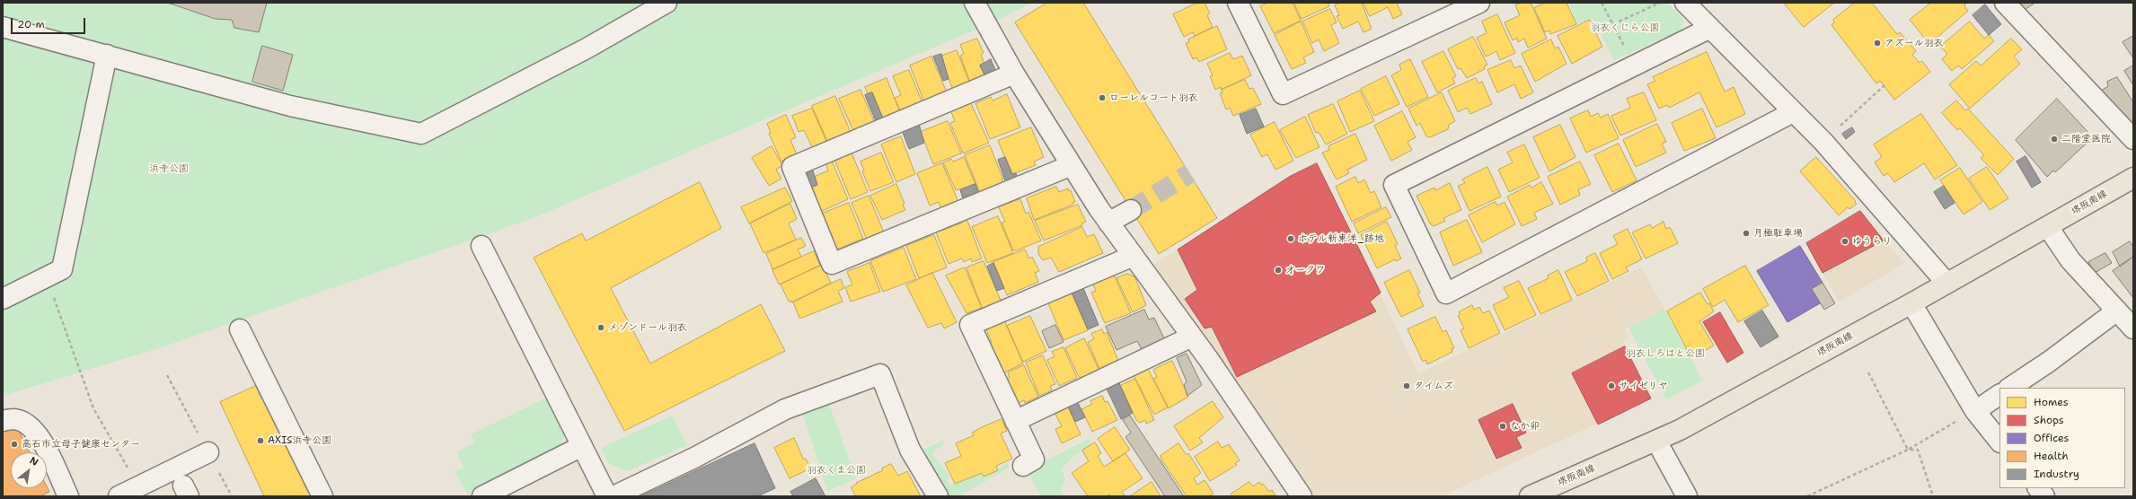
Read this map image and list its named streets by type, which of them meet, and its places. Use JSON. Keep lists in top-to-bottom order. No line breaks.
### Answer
{"streets":{"main road":["堺阪南線"]},"parks":["羽衣くじら公園","浜寺公園","羽衣しろはと公園","羽衣くま公園"],"places":["アズール羽衣","ローレルコート羽衣","二階堂医院","月極駐車場","ホテル新東洋_跡地","ゆうらり","オークワ","メゾンドール羽衣","タイムズ","サイゼリヤ","なか卯","AXIS浜寺公園","高石市立母子健康センター"],"legend":["Homes","Shops","Offices","Health","Industry"],"scale_bar":"20 m","north":"top right"}
